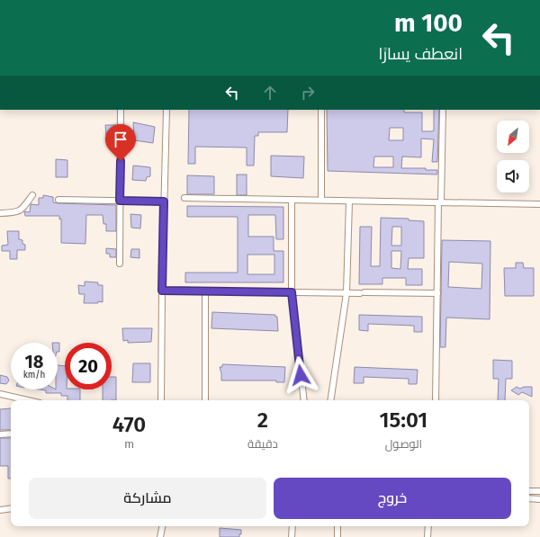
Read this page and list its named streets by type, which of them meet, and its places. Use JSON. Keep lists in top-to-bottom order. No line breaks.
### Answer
{"north":"bottom left","page":{"turn":["100 m","انعطف يسارًا"],"speed":"18 km/h","limit":"20","eta":["15:01","الوصول","2","دقيقة","470","m"],"buttons":["خروج","مشاركة"]}}
